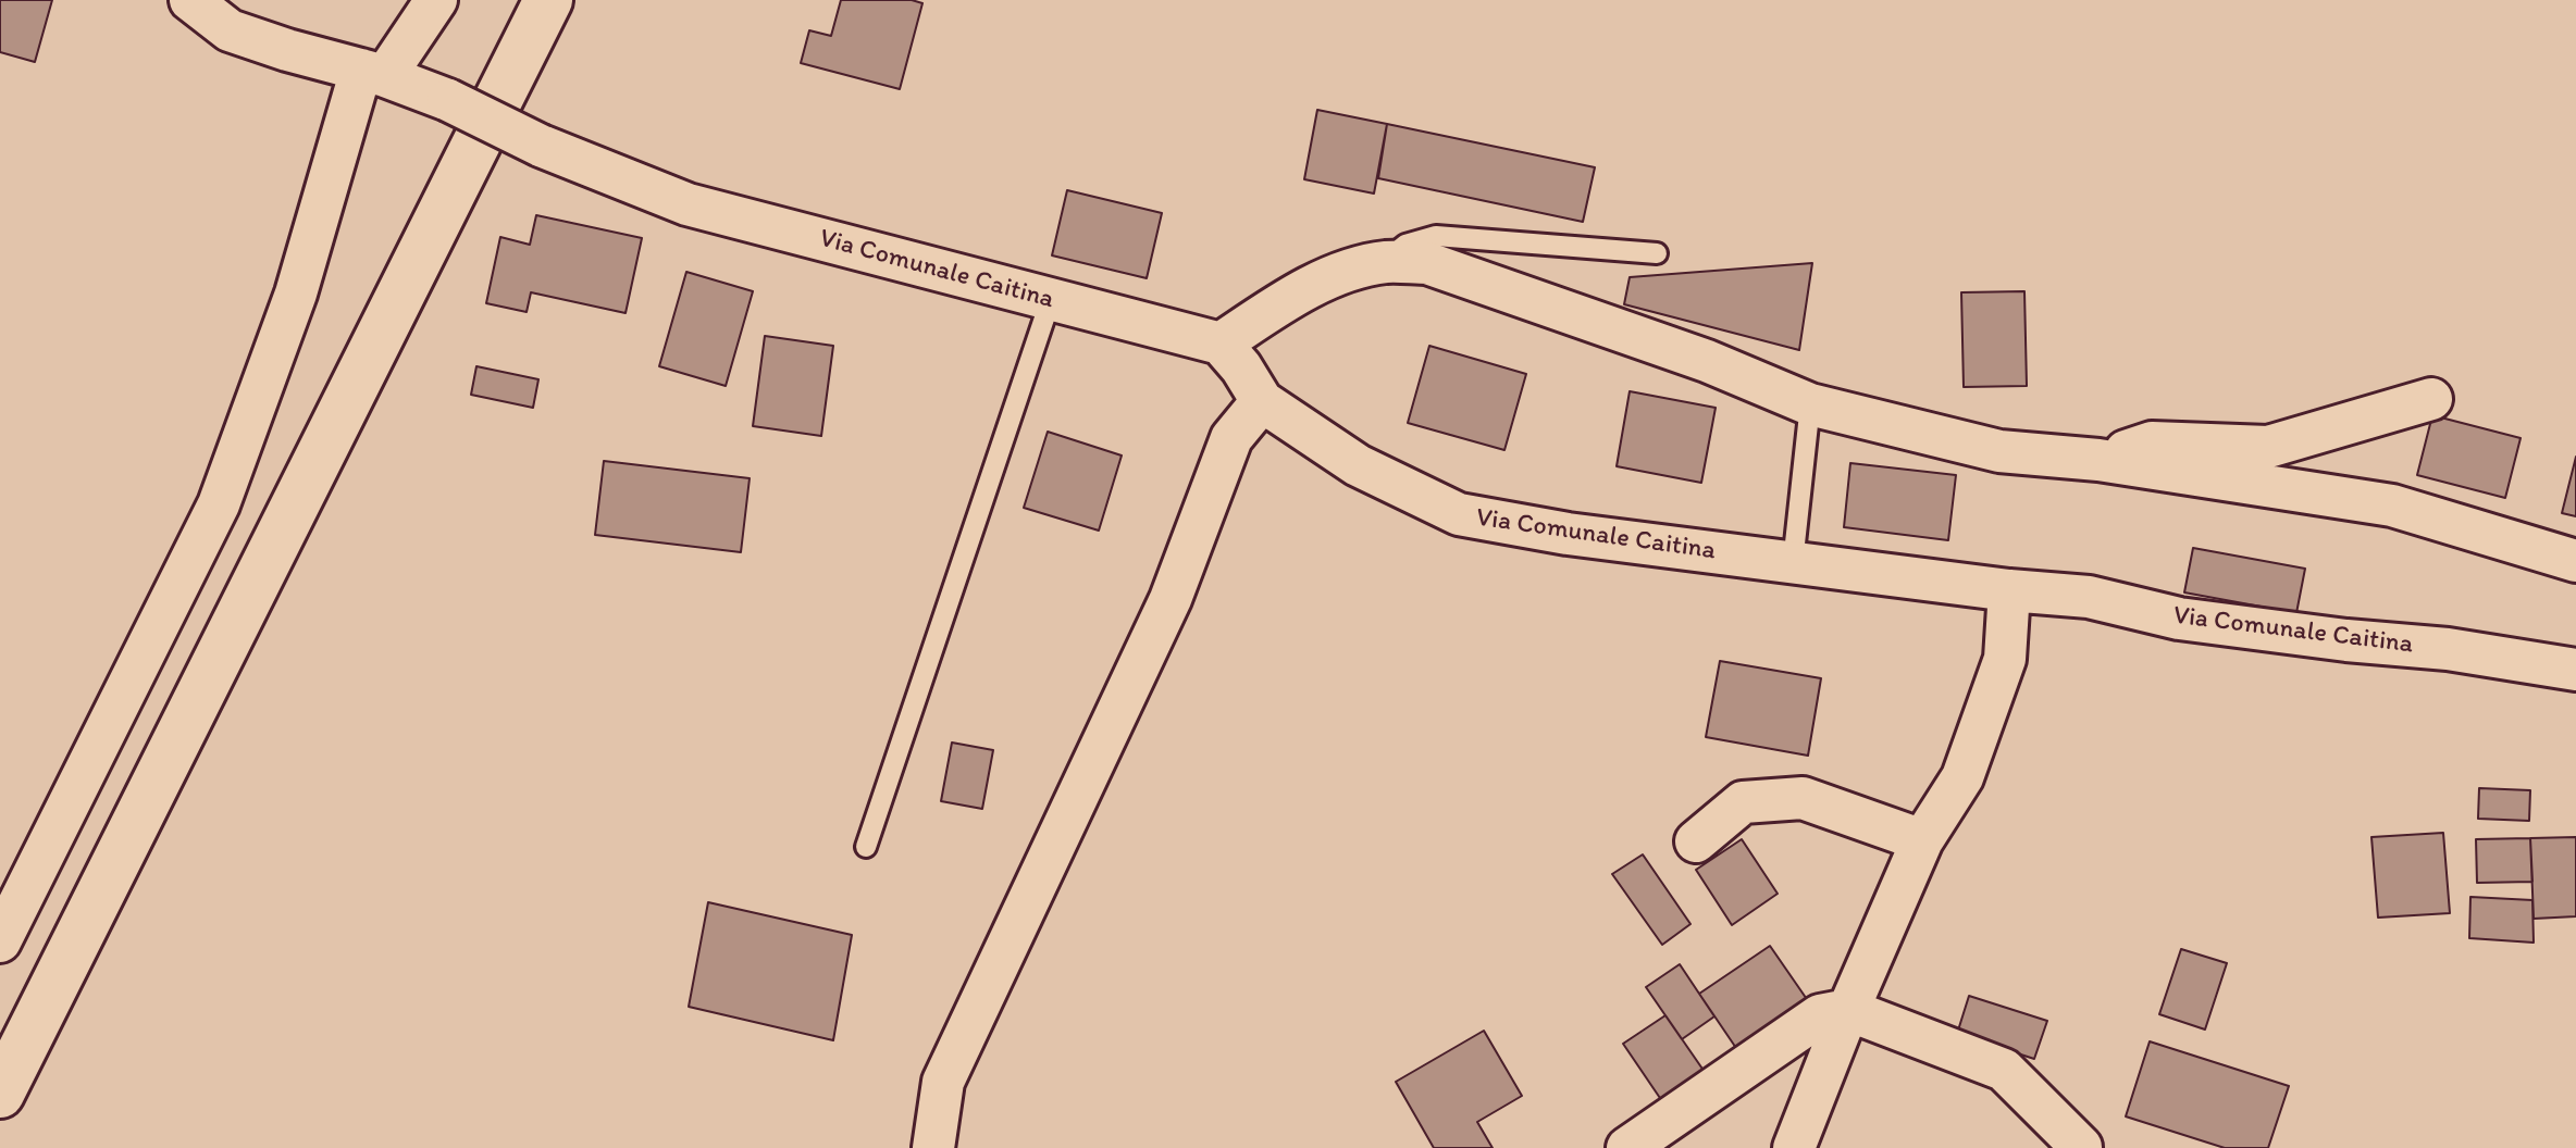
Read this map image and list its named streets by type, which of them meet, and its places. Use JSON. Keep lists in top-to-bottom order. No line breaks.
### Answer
{"streets":{"street":["Via Comunale Caitina"]}}
